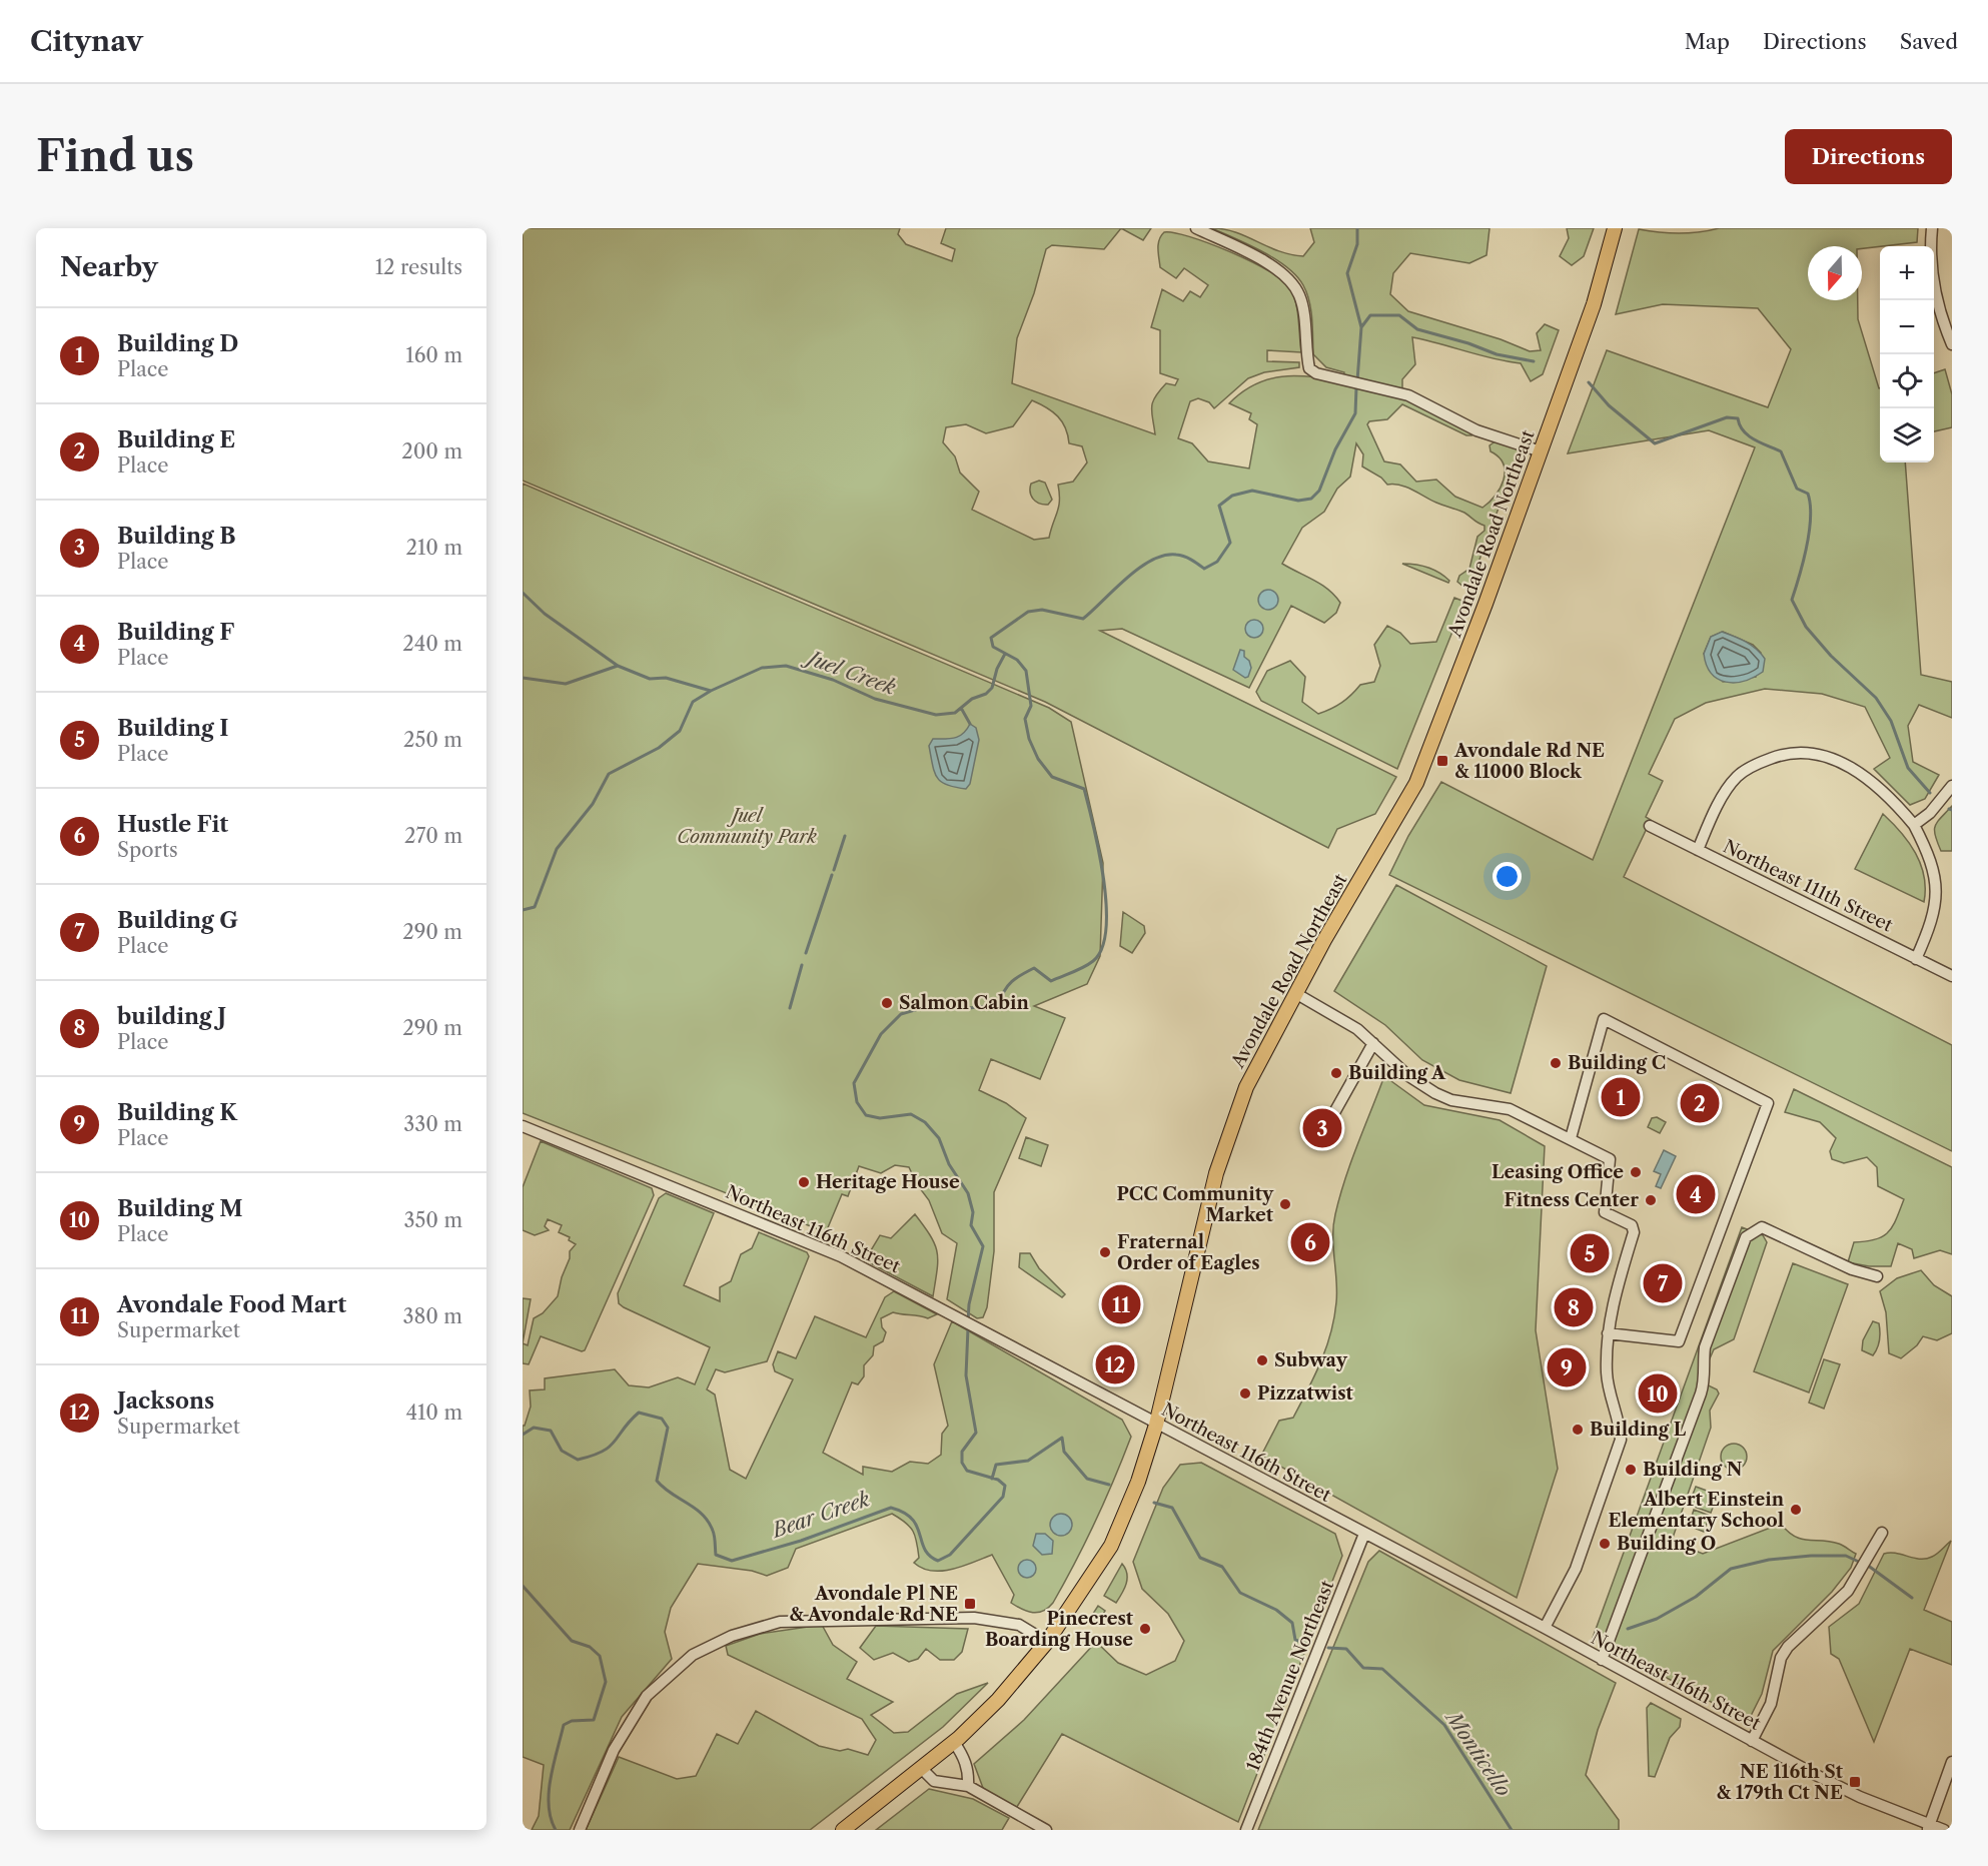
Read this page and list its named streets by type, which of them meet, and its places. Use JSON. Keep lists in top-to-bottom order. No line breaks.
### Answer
{"streets":{"main road":["Avondale Road Northeast"],"street":["Northeast 111th Street","Northeast 116th Street","184th Avenue Northeast"]},"crossings":[["Avondale Road Northeast","Northeast 116th Street"],["Northeast 116th Street","184th Avenue Northeast"]],"water":["Juel Creek","Bear Creek","Monticello"],"parks":["Juel Community Park"],"places":{"transit":["Avondale Rd NE & 11000 Block","Avondale Pl NE & Avondale Rd NE","NE 116th St & 179th Ct NE"],"other":["Salmon Cabin","Building C","Building A","Leasing Office","Heritage House","Fitness Center","PCC Community Market","Fraternal Order of Eagles","Subway","Pizzatwist","Building L","Building N","Albert Einstein Elementary School","Building O","Pinecrest Boarding House"]},"north":"bottom","page":{"header":"Citynav","nav":["Map","Directions","Saved"],"buttons":"Directions","title":"Find us","heading":["Nearby","12 results"],"map_buttons":["+","−"],"list":[{"mark":"1","name":"Building D","note":"Place","value":"160 m"},{"mark":"2","name":"Building E","note":"Place","value":"200 m"},{"mark":"3","name":"Building B","note":"Place","value":"210 m"},{"mark":"4","name":"Building F","note":"Place","value":"240 m"},{"mark":"5","name":"Building I","note":"Place","value":"250 m"},{"mark":"6","name":"Hustle Fit","note":"Sports","value":"270 m"},{"mark":"7","name":"Building G","note":"Place","value":"290 m"},{"mark":"8","name":"building J","note":"Place","value":"290 m"},{"mark":"9","name":"Building K","note":"Place","value":"330 m"},{"mark":"10","name":"Building M","note":"Place","value":"350 m"},{"mark":"11","name":"Avondale Food Mart","note":"Supermarket","value":"380 m"},{"mark":"12","name":"Jacksons","note":"Supermarket","value":"410 m"}],"pins":["1","2","3","4","6","5","7","11","8","12","9","10"]}}
